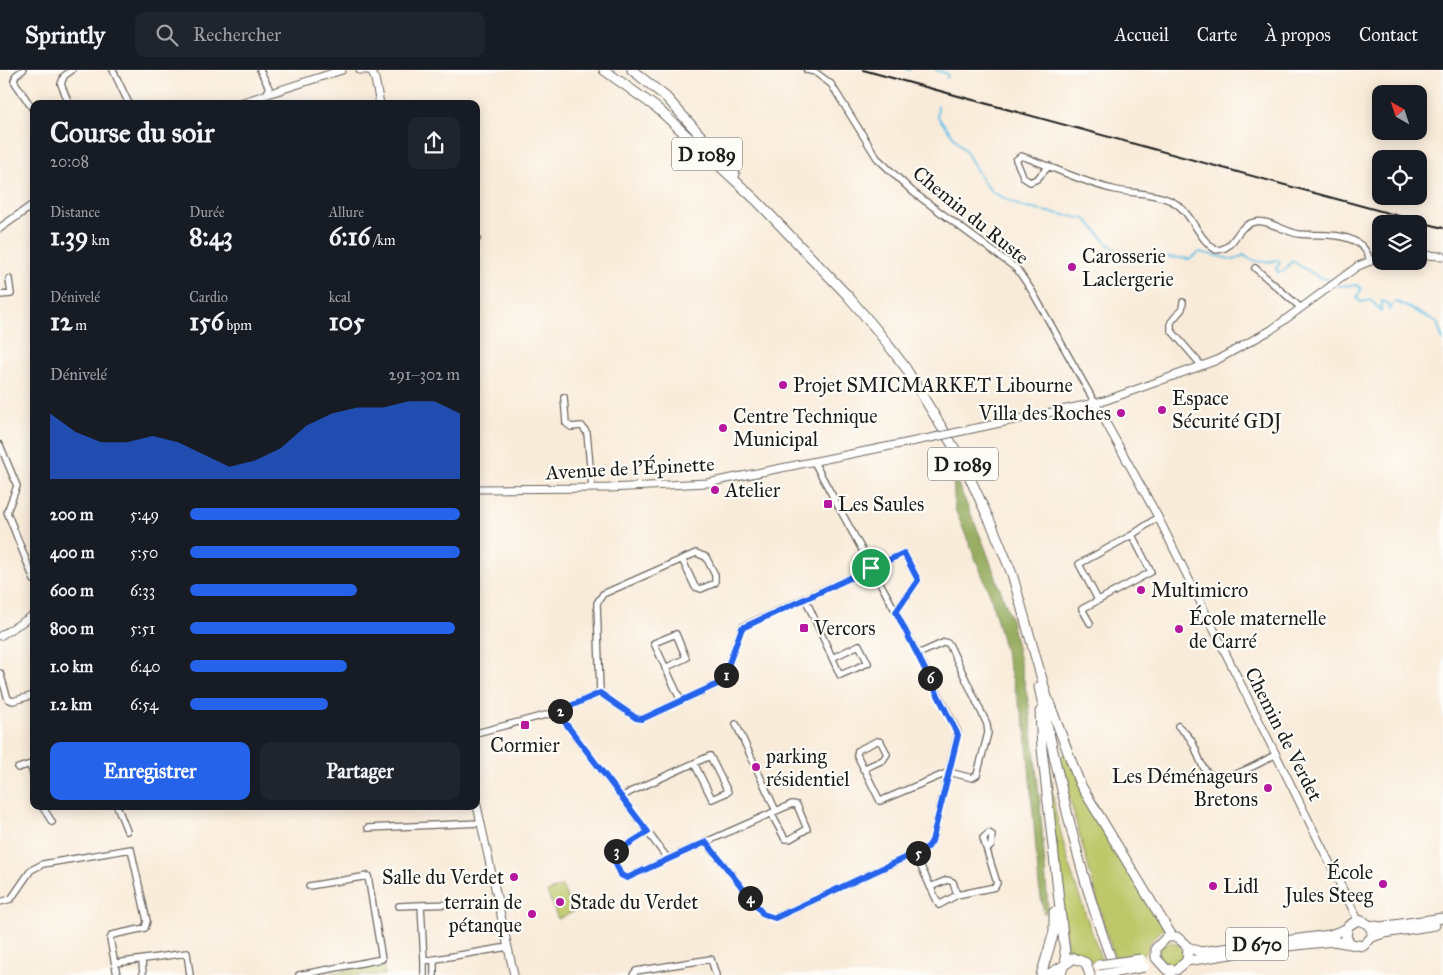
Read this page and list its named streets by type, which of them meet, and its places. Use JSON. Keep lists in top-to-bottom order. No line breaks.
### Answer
{"streets":{"main road":["D 1089","D 670"],"street":["Chemin du Ruste","Avenue de l'Épinette","Chemin de Verdet"]},"crossings":[["Chemin du Ruste","Avenue de l'Épinette"],["Chemin du Ruste","Chemin de Verdet"],["Avenue de l'Épinette","Chemin de Verdet"],["Chemin de Verdet","D 670"]],"places":{"other":["Carosserie Laclergerie","Projet SMICMARKET Libourne","Espace Sécurité GDJ","Villa des Roches","Centre Technique Municipal","Atelier","Multimicro","École maternelle de Carré","parking résidentiel","Les Déménageurs Bretons","Salle du Verdet","École Jules Steeg","Lidl","Stade du Verdet","terrain de pétanque"],"transit":["Les Saules","Vercors","Cormier"]},"north":"top left","page":{"header":"Sprintly","search":"Rechercher","nav":["Accueil","Carte","À propos","Contact"],"heading":["Course du soir","20:08"],"stats":[["Distance","1.39 km"],["Durée","8:43"],["Allure","6:16 /km"],["Dénivelé","12 m"],["Cardio","156 bpm"],["kcal","105"]],"chart":["Dénivelé","291–302 m"],"list":[{"name":"200 m","note":"5:49"},{"name":"400 m","note":"5:50"},{"name":"600 m","note":"6:33"},{"name":"800 m","note":"5:51"},{"name":"1.0 km","note":"6:40"},{"name":"1.2 km","note":"6:54"}],"pins":["1","6","2","3","5","4"],"buttons":["Enregistrer","Partager"]}}
